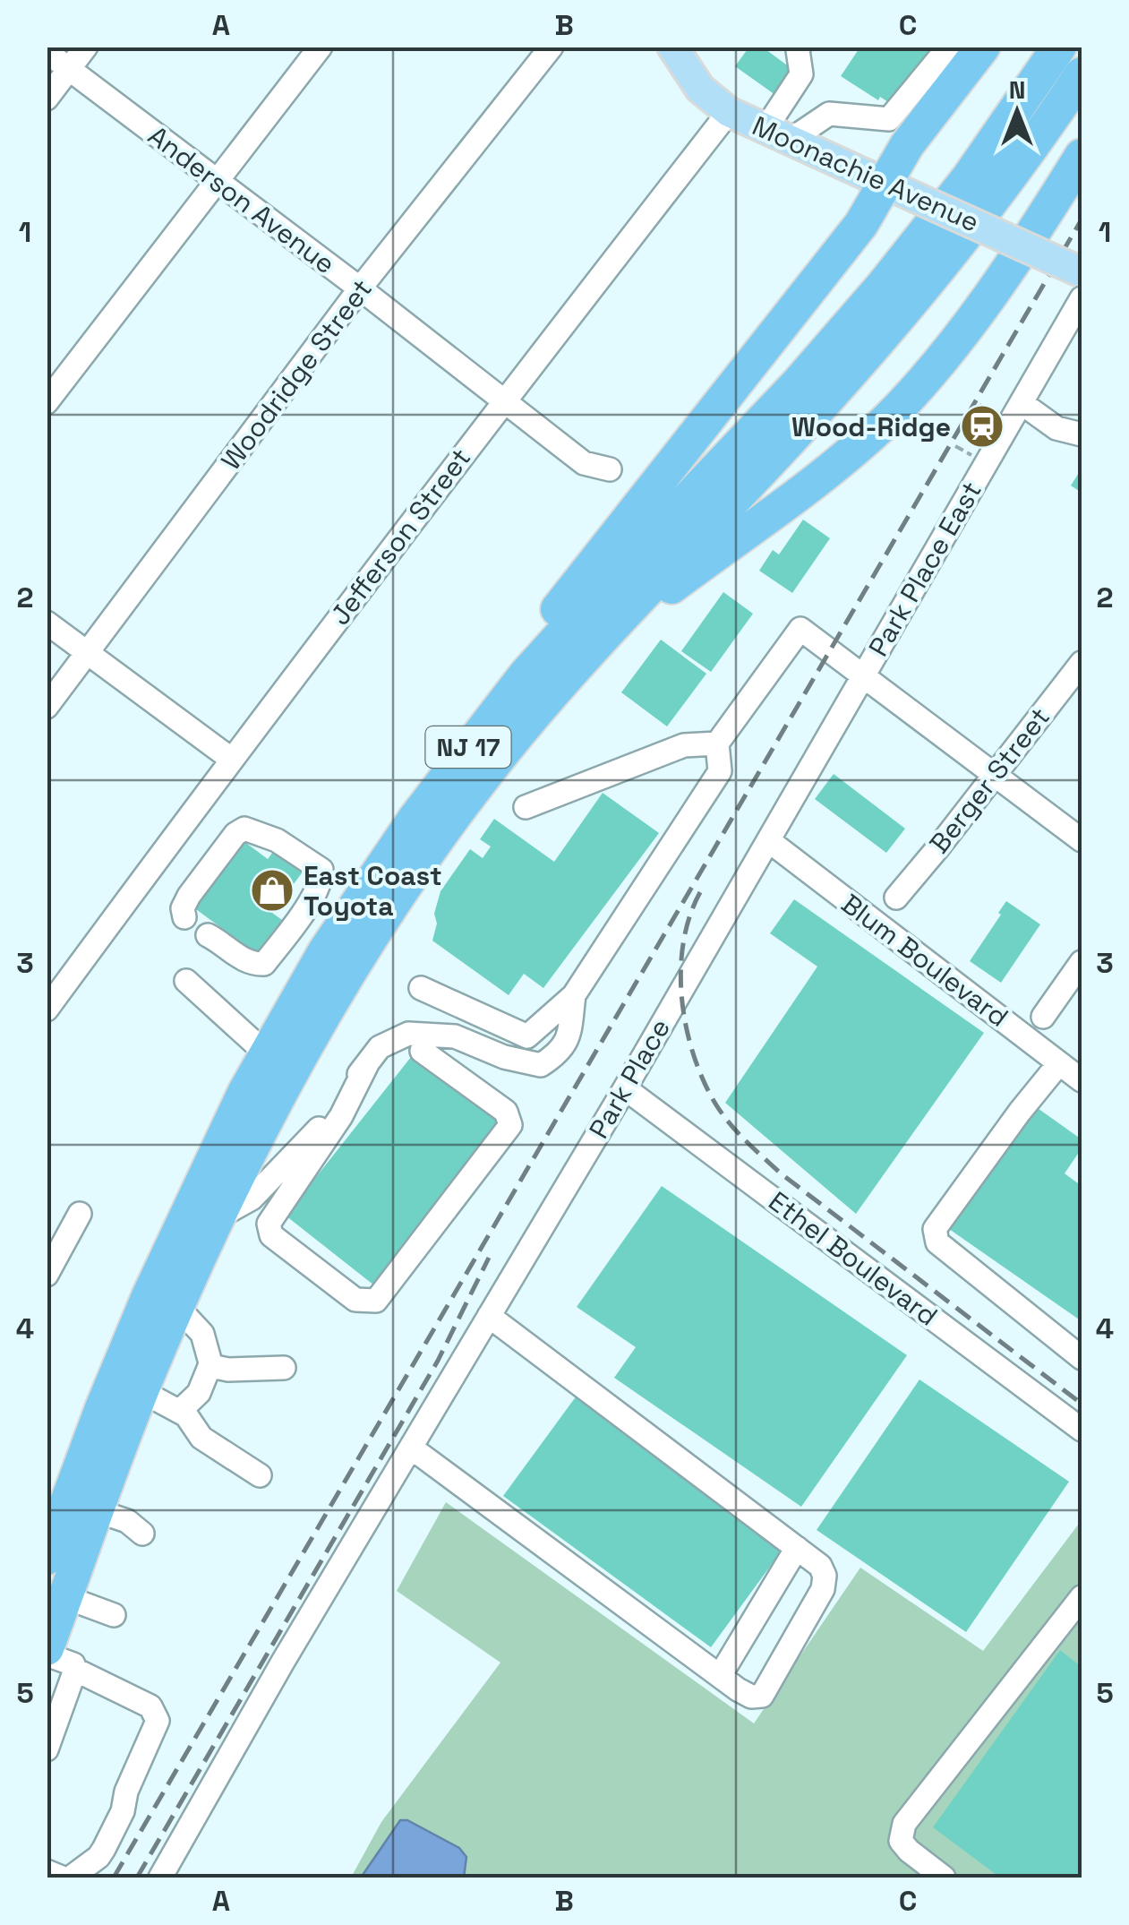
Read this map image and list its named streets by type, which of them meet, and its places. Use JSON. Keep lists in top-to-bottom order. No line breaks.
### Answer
{"streets":{"highway":["NJ 17"],"main road":["Moonachie Avenue"],"street":["Anderson Avenue","Woodridge Street","Jefferson Street","Park Place East","Berger Street","Blum Boulevard","Park Place","Ethel Boulevard"]},"crossings":[["Moonachie Avenue","Jefferson Street"],["Anderson Avenue","Woodridge Street"],["Anderson Avenue","Jefferson Street"],["Park Place East","Blum Boulevard"],["Park Place East","Park Place"],["Blum Boulevard","Park Place"],["Park Place","Ethel Boulevard"]],"places":{"station":["Wood-Ridge"],"shop":["East Coast Toyota"]},"north":"top","grid":{"columns":["A","B","C"],"rows":["1","2","3","4","5"]}}
